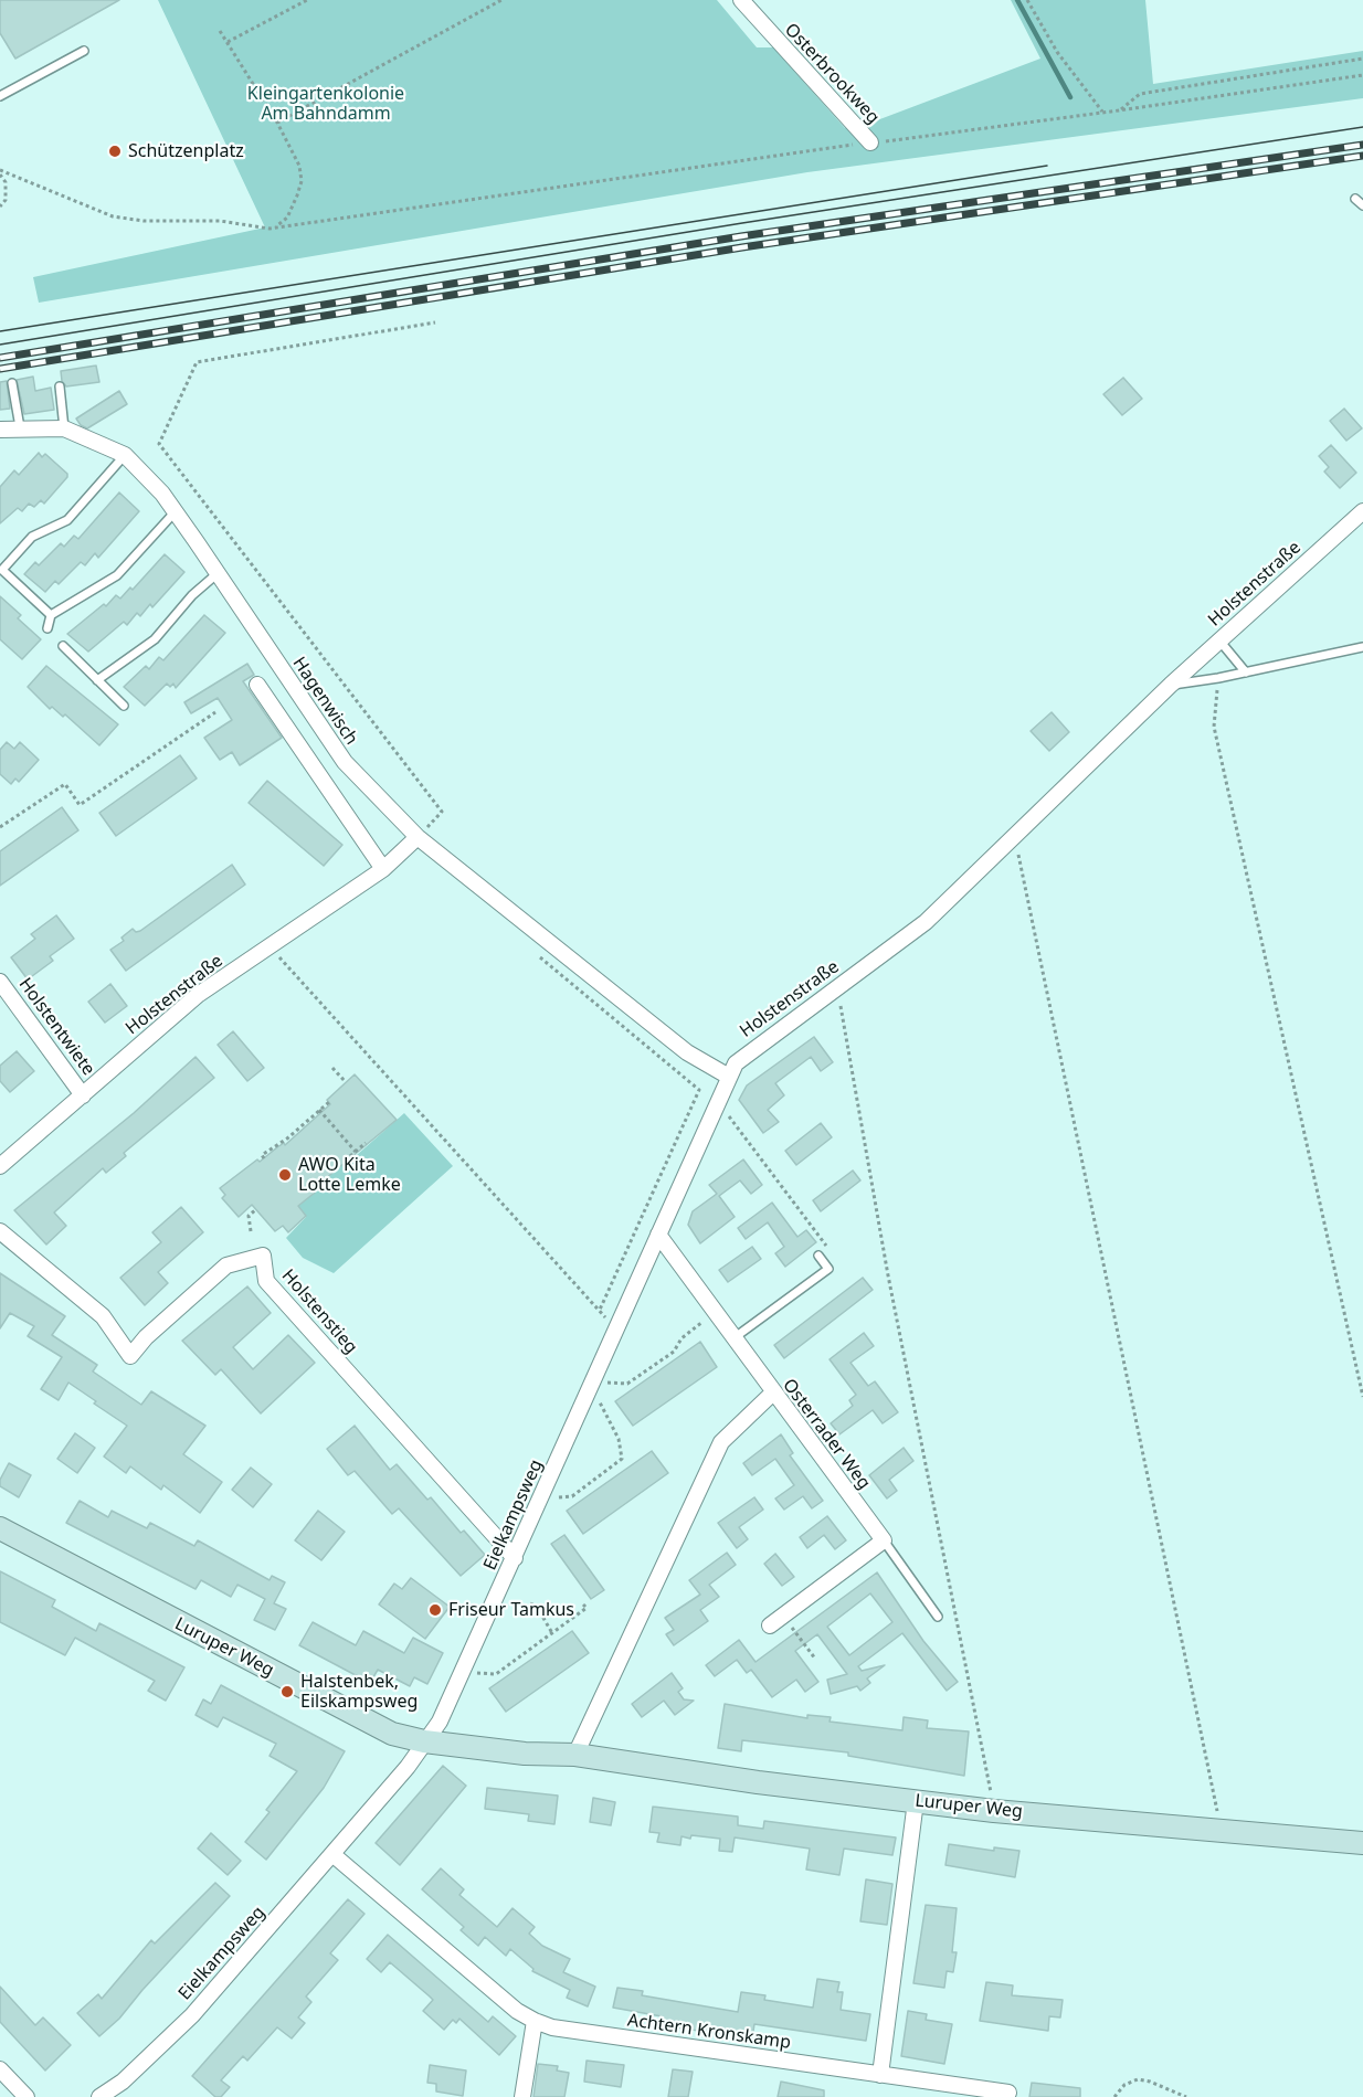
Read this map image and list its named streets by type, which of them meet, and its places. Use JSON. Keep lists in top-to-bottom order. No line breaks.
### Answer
{"streets":{"street":["Osterbrookweg","Holstenstraße","Hagenwisch","Holstentwiete","Holstenstieg","Osterrader Weg","Eielkampsweg","Luruper Weg","Achtern Kronskamp"]},"crossings":[["Holstenstraße","Hagenwisch"],["Holstenstraße","Holstentwiete"],["Holstenstraße","Eielkampsweg"],["Holstenstieg","Eielkampsweg"],["Osterrader Weg","Eielkampsweg"],["Eielkampsweg","Luruper Weg"],["Eielkampsweg","Achtern Kronskamp"]],"parks":["Kleingartenkolonie Am Bahndamm"],"places":["Schützenplatz","AWO Kita Lotte Lemke","Friseur Tamkus","Halstenbek, Eilskampsweg"]}
